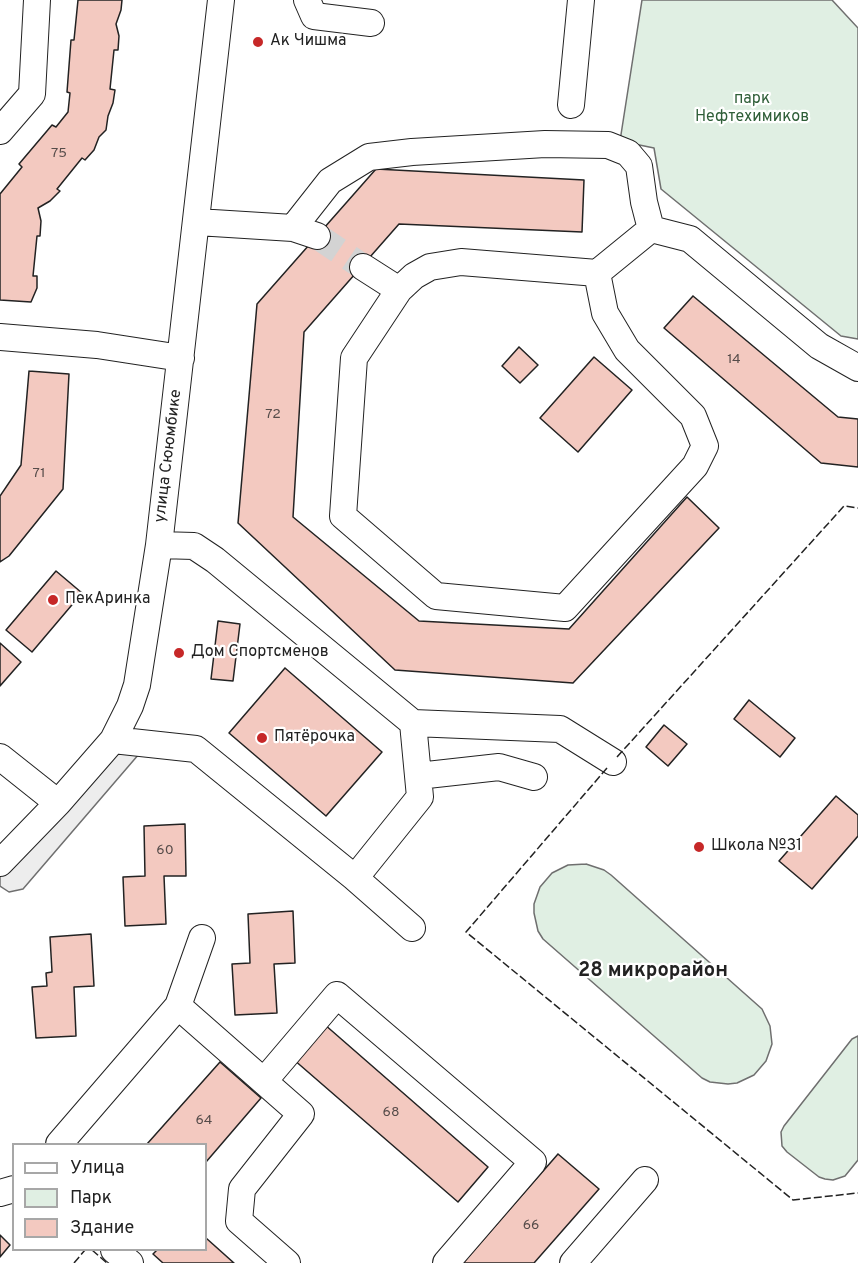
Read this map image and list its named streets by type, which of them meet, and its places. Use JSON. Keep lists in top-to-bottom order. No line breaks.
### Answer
{"streets":{"street":["улица Сююмбике"]},"districts":["28 микрорайон"],"parks":["парк Нефтехимиков"],"places":["Ак Чишма","ПекАринка","Дом Спортсменов","Пятёрочка","Школа №31"],"house_numbers":["75","14","72","71","60","68","64","66"],"legend":["Улица","Парк","Здание"]}
